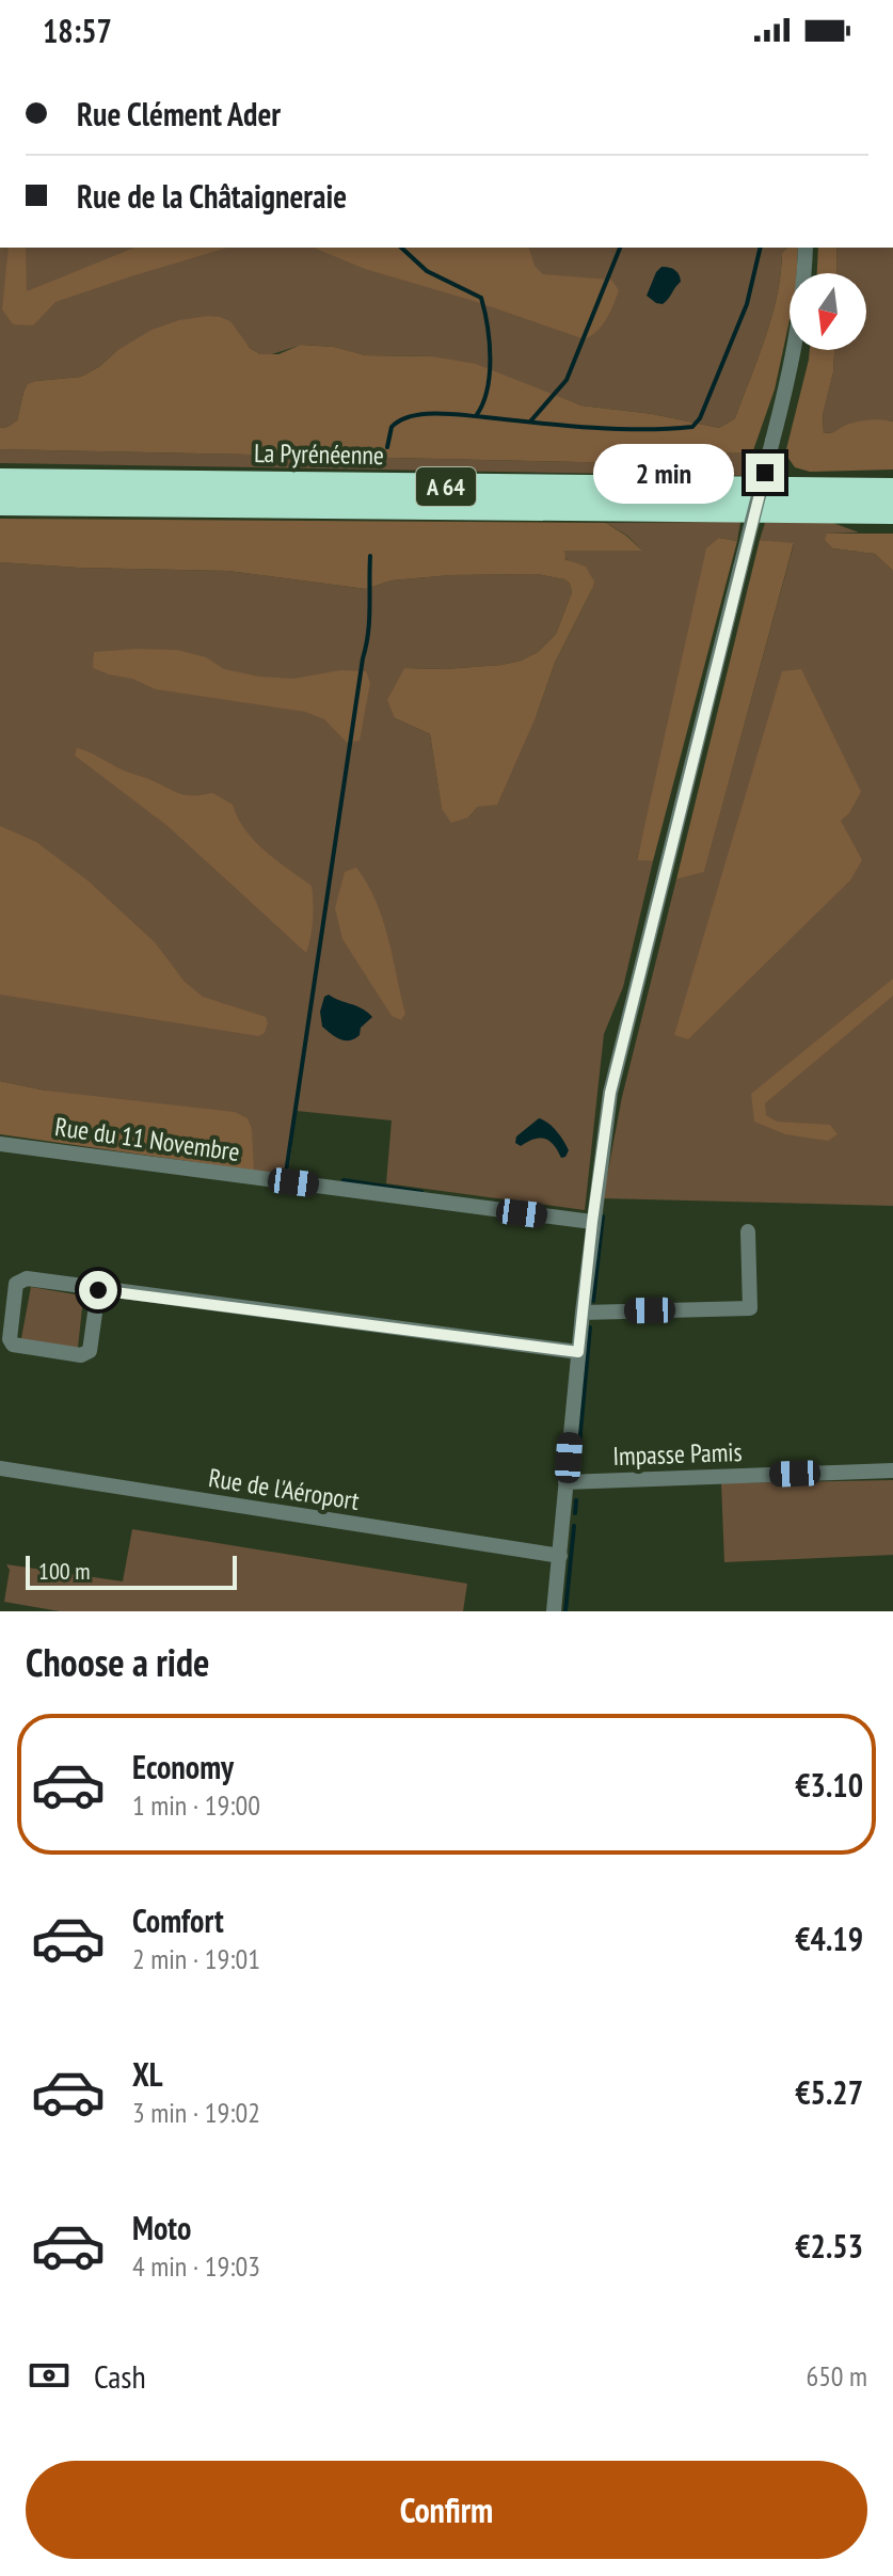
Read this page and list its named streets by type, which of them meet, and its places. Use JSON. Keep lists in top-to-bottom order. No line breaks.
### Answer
{"streets":{"highway":["La Pyrénéenne","A 64"],"street":["Rue du 11 Novembre","Impasse Pamis","Rue de l'Aéroport"]},"scale_bar":"100 m","north":"bottom","page":{"status":"18:57","banner":["Rue Clément Ader","Rue de la Châtaigneraie"],"bubble":"2 min","scale":"100 m","heading":"Choose a ride","list":[{"name":"Economy","note":"1 min · 19:00","value":"€3.10"},{"name":"Comfort","note":"2 min · 19:01","value":"€4.19"},{"name":"XL","note":"3 min · 19:02","value":"€5.27"},{"name":"Moto","note":"4 min · 19:03","value":"€2.53"}],"pay":["Cash","650 m"],"buttons":"Confirm"}}
